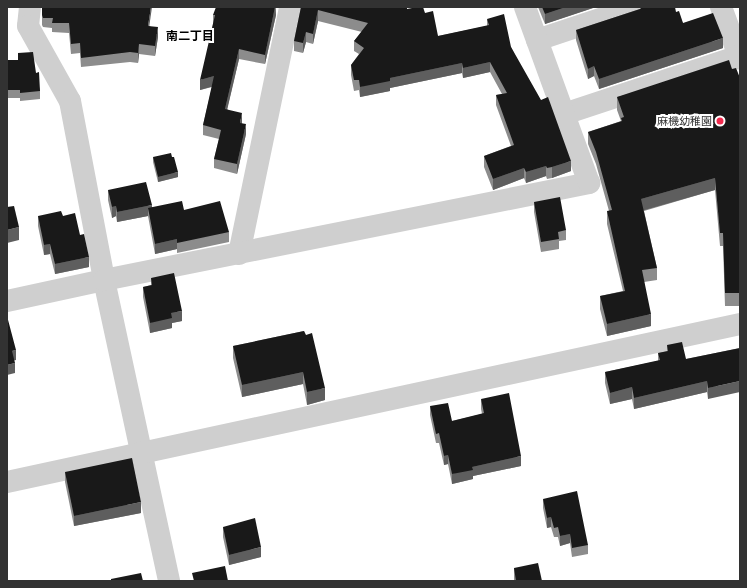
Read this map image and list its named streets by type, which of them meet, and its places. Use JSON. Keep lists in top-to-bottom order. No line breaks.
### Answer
{"districts":["南二丁目"],"places":["麻機幼稚園"]}
